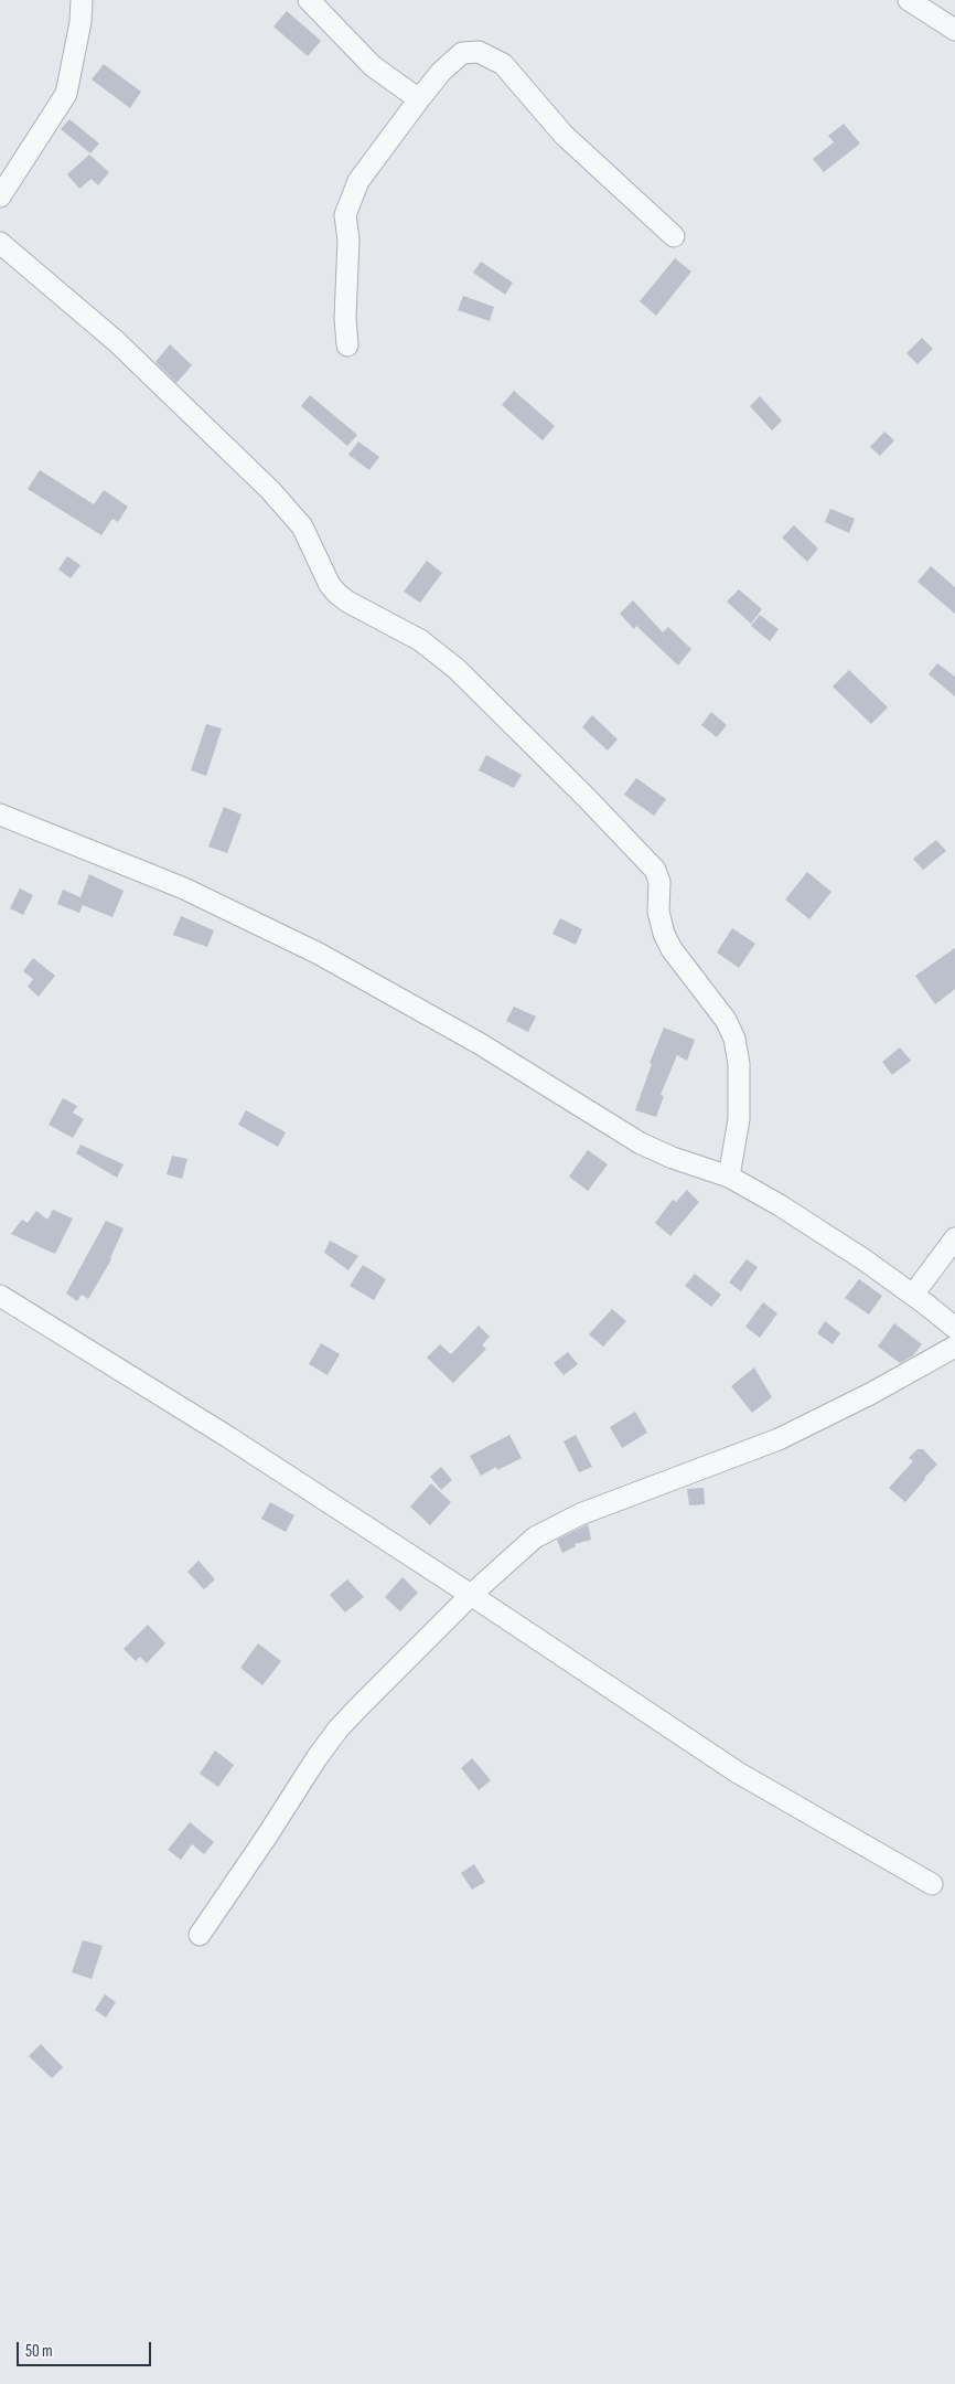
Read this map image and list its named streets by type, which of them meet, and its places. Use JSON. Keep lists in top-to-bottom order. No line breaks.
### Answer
{"scale_bar":"50 m"}
